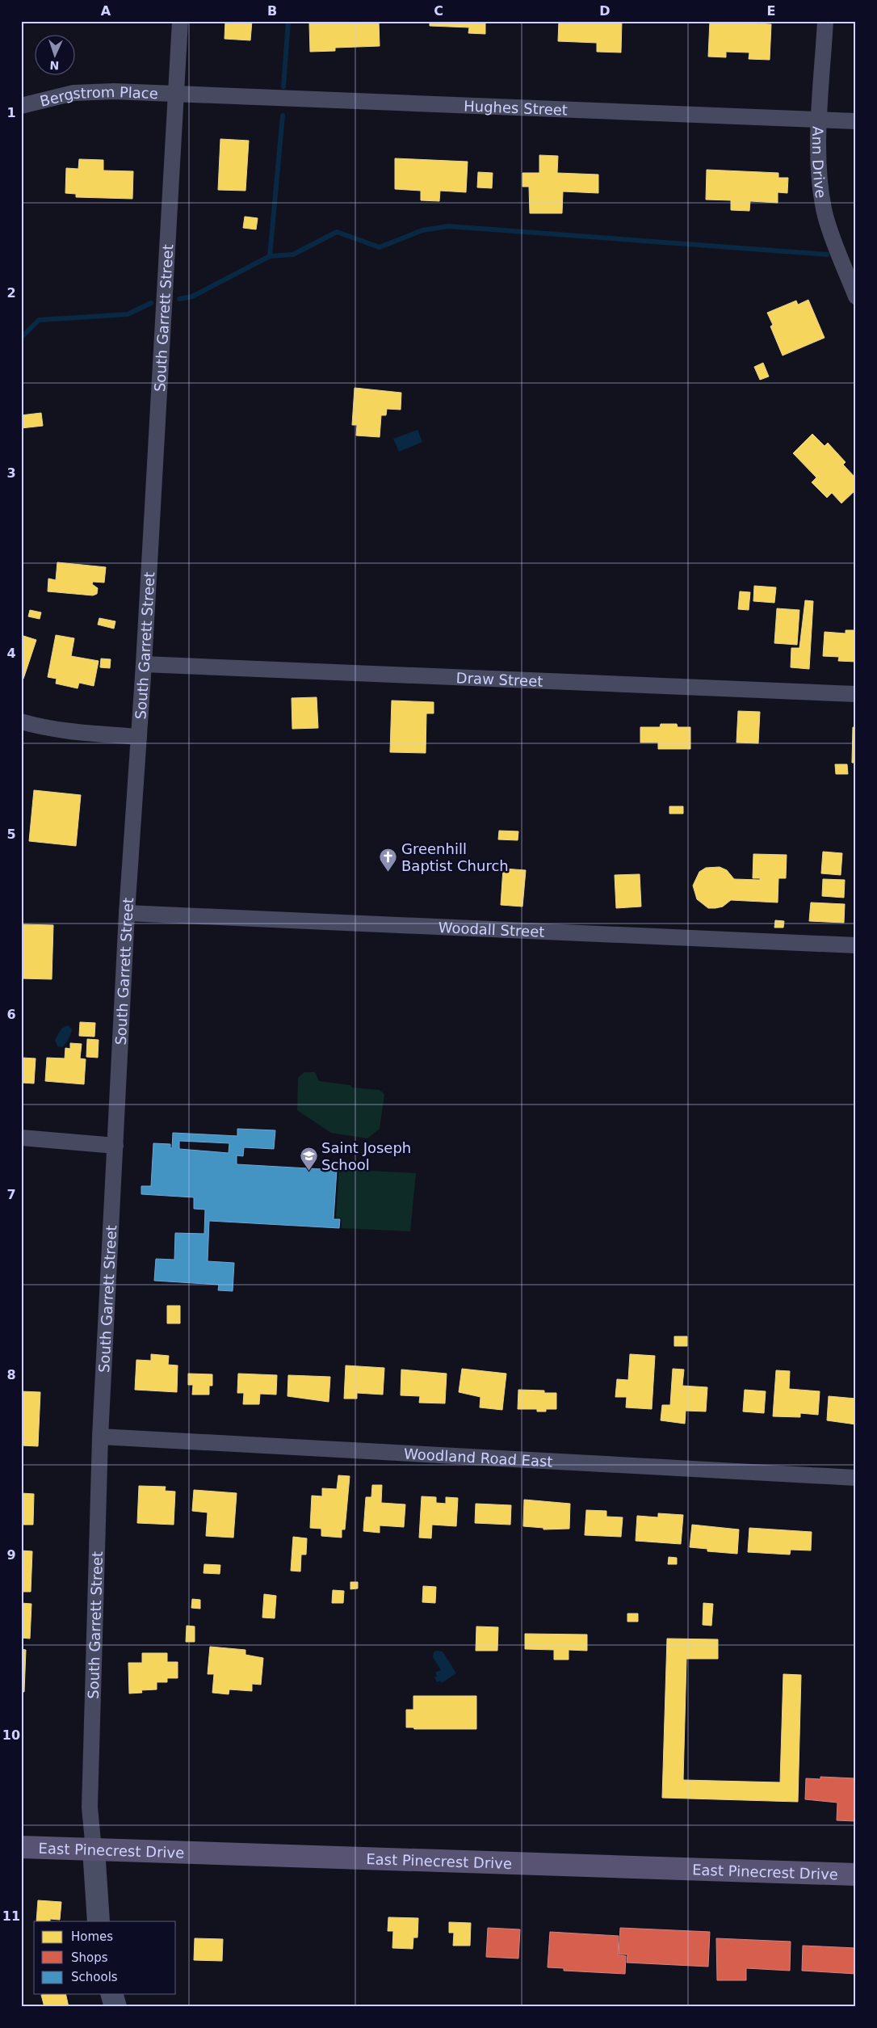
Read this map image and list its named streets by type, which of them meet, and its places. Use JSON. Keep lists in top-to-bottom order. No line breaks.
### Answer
{"streets":{"main road":["East Pinecrest Drive"],"street":["Bergstrom Place","Hughes Street","Ann Drive","South Garrett Street","Draw Street","Woodall Street","Woodland Road East"]},"crossings":[["Bergstrom Place","Hughes Street"],["Bergstrom Place","South Garrett Street"],["Hughes Street","Ann Drive"],["Hughes Street","South Garrett Street"],["South Garrett Street","Draw Street"],["South Garrett Street","Woodall Street"],["South Garrett Street","Woodland Road East"],["South Garrett Street","East Pinecrest Drive"]],"places":{"church":["Greenhill Baptist Church"],"school or university":["Saint Joseph School"]},"legend":["Homes","Shops","Schools"],"north":"bottom","grid":{"columns":["A","B","C","D","E"],"rows":["1","2","3","4","5","6","7","8","9","10","11"]}}
